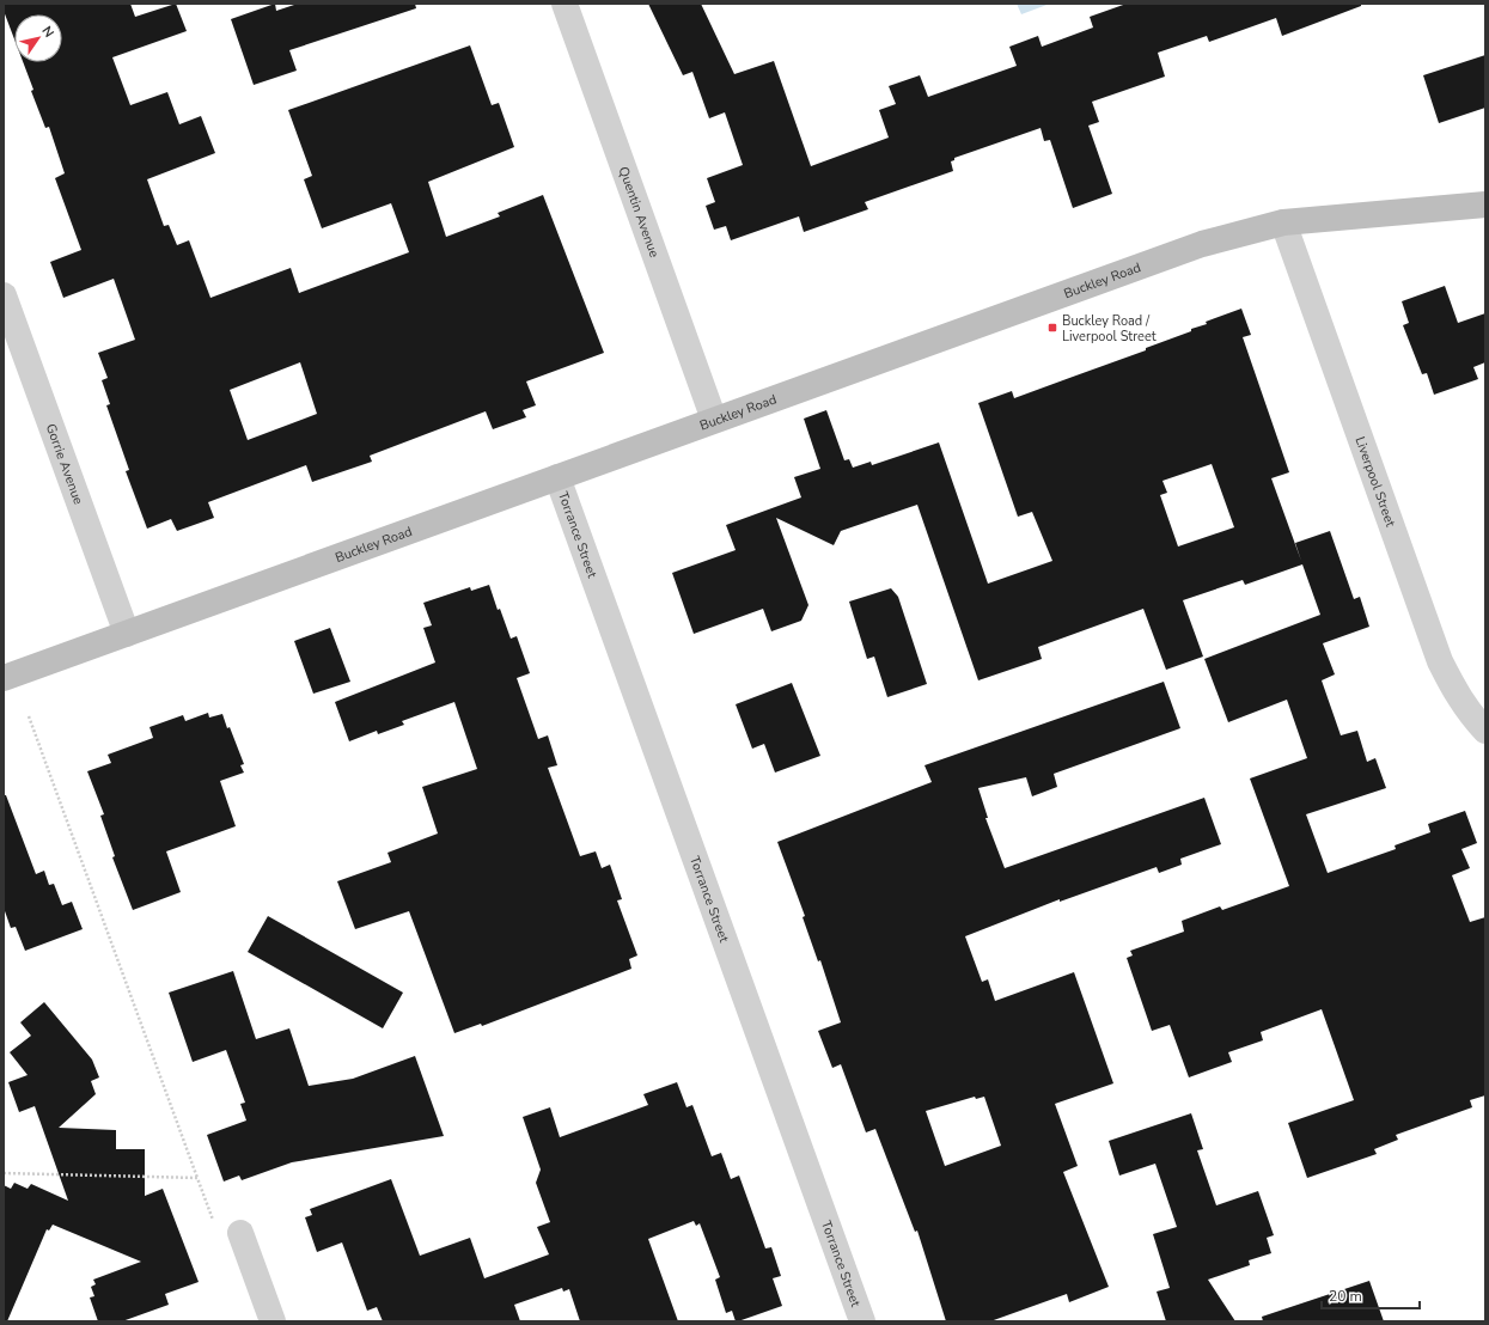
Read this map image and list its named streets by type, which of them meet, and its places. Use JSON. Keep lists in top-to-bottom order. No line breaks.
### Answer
{"streets":{"street":["Quentin Avenue","Buckley Road","Gorrie Avenue","Liverpool Street","Torrance Street"]},"crossings":[["Quentin Avenue","Buckley Road"],["Buckley Road","Gorrie Avenue"],["Buckley Road","Liverpool Street"],["Buckley Road","Torrance Street"]],"places":{"transit":["Buckley Road / Liverpool Street"]},"scale_bar":"20 m","north":"top right"}
